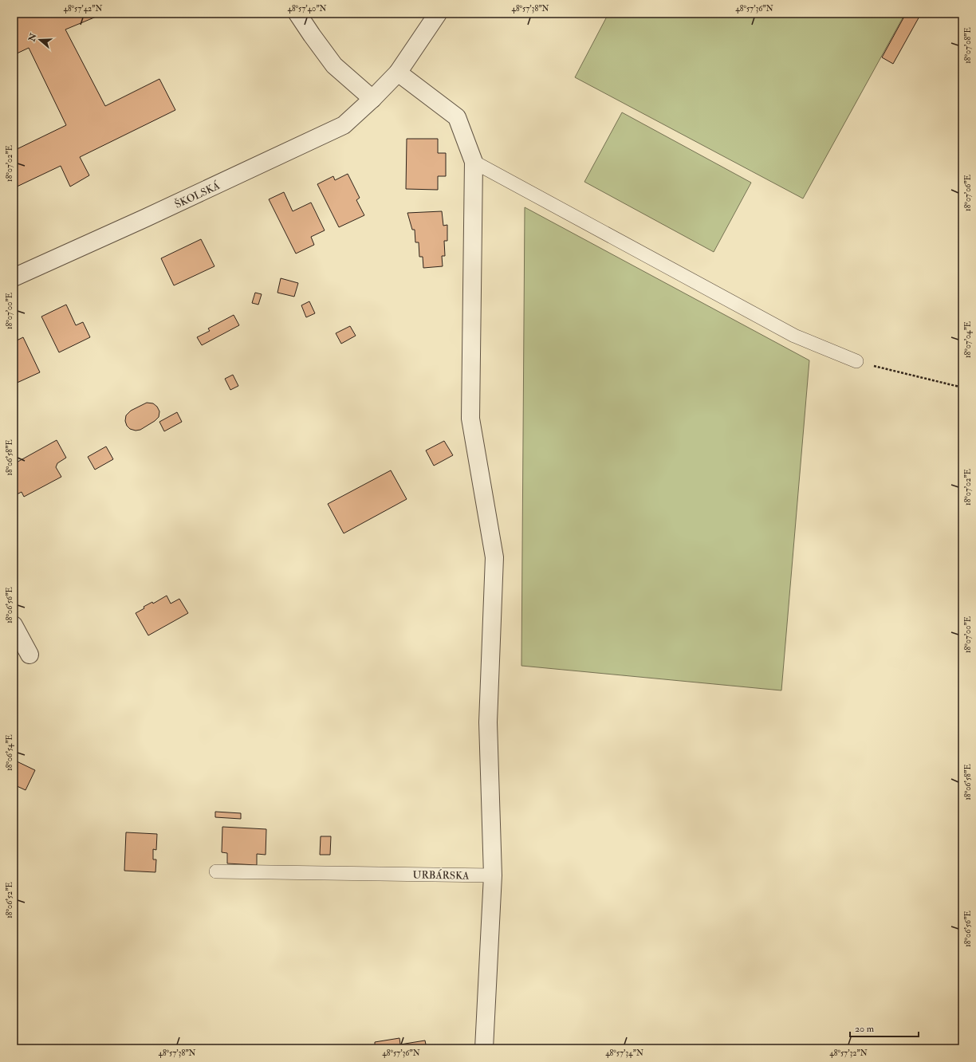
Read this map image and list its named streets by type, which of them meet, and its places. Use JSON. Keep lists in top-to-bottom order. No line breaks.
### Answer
{"streets":{"street":["ŠKOLSKÁ"],"lane":["URBÁRSKA"]},"scale_bar":"20 m","north":"left","coordinates":["48°57'42\"N","48°57'40\"N","48°57'38\"N","48°57'36\"N","18°07'08\"E","18°07'02\"E","18°07'06\"E","18°07'00\"E","18°07'04\"E","18°06'58\"E","18°06'56\"E","18°06'54\"E","18°06'52\"E","48°57'34\"N","48°57'32\"N"]}
